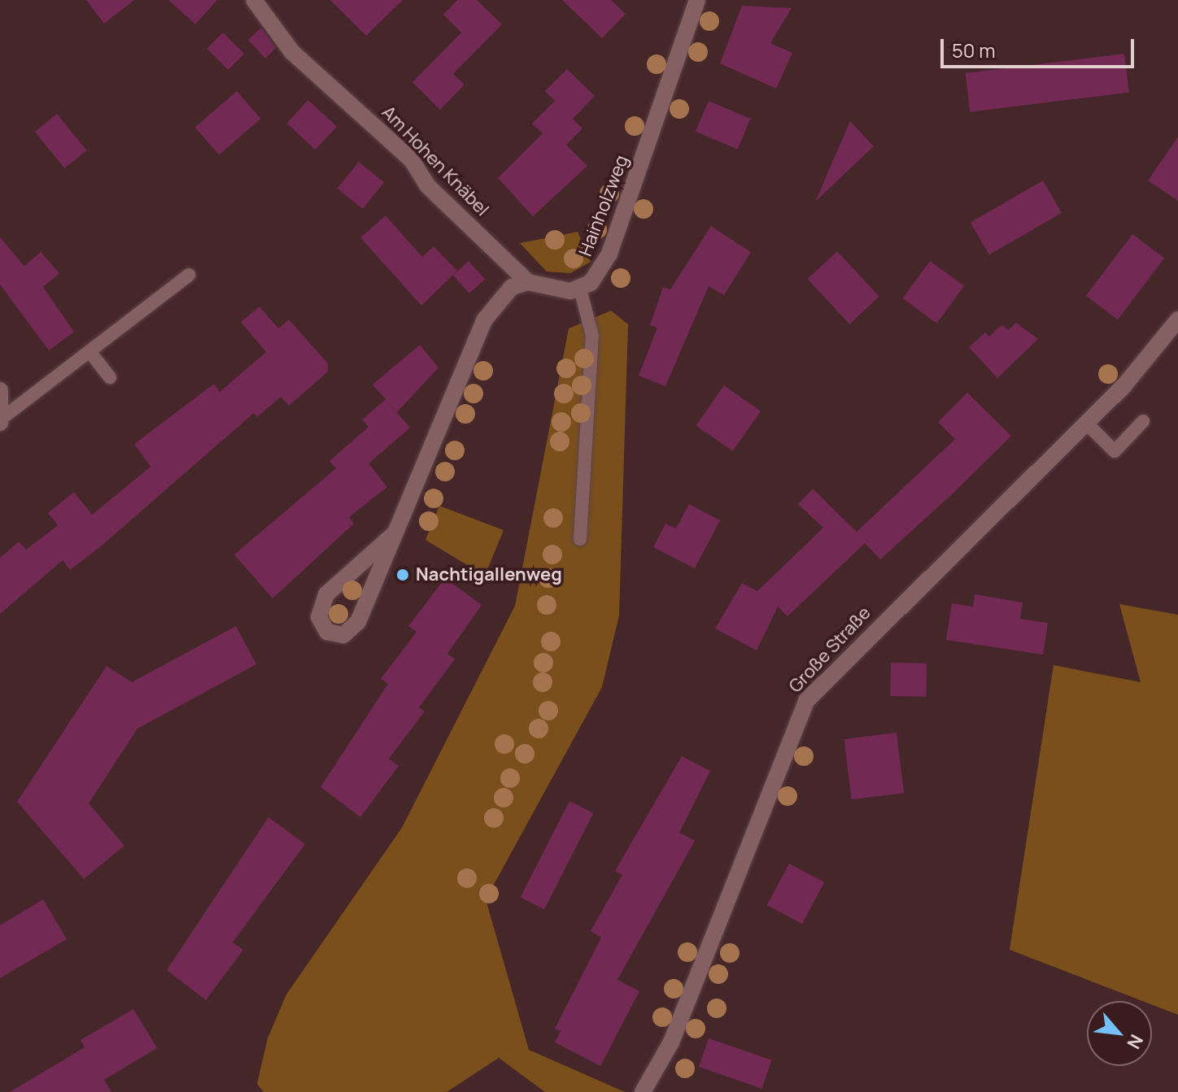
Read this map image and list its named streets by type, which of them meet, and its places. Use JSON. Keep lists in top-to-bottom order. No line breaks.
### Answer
{"streets":{"street":["Am Hohen Knäbel","Hainholzweg","Große Straße"]},"places":["Nachtigallenweg"],"scale_bar":"50 m","north":"bottom right"}
